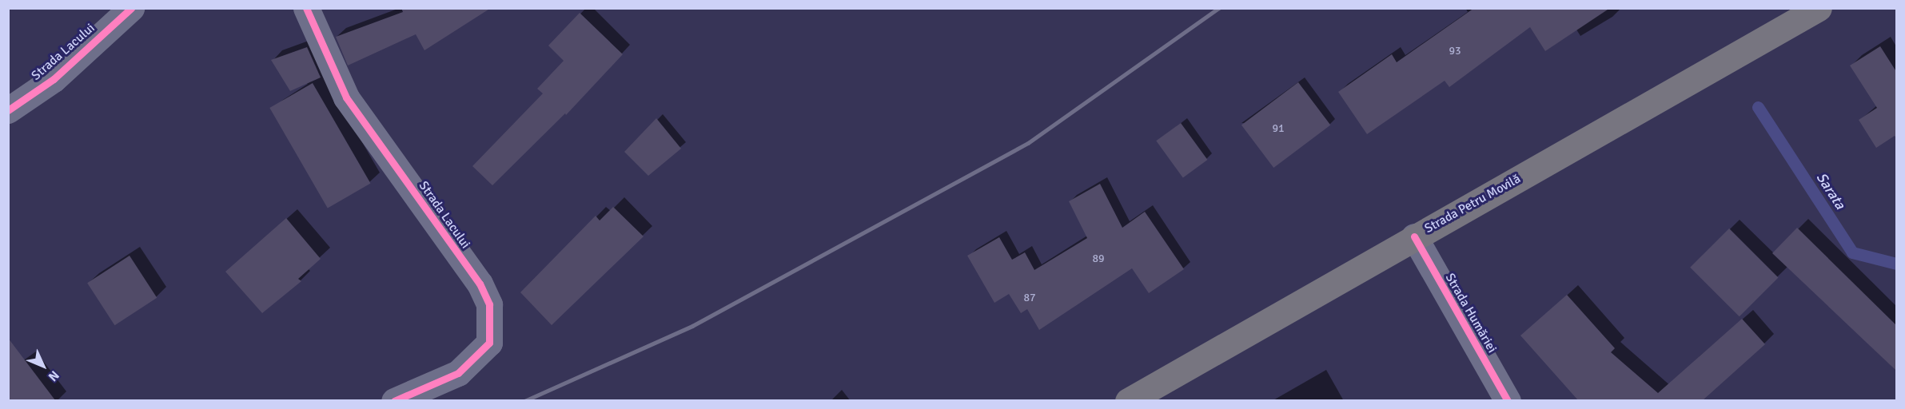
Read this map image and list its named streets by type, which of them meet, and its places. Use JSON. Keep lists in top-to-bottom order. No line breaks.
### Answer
{"streets":{"main road":["Strada Petru Movilă"],"street":["Strada Lacului","Strada Humăriei"]},"crossings":[["Strada Petru Movilă","Strada Humăriei"]],"water":["Sarata"],"house_numbers":["93","91","89","87"],"north":"bottom right"}
